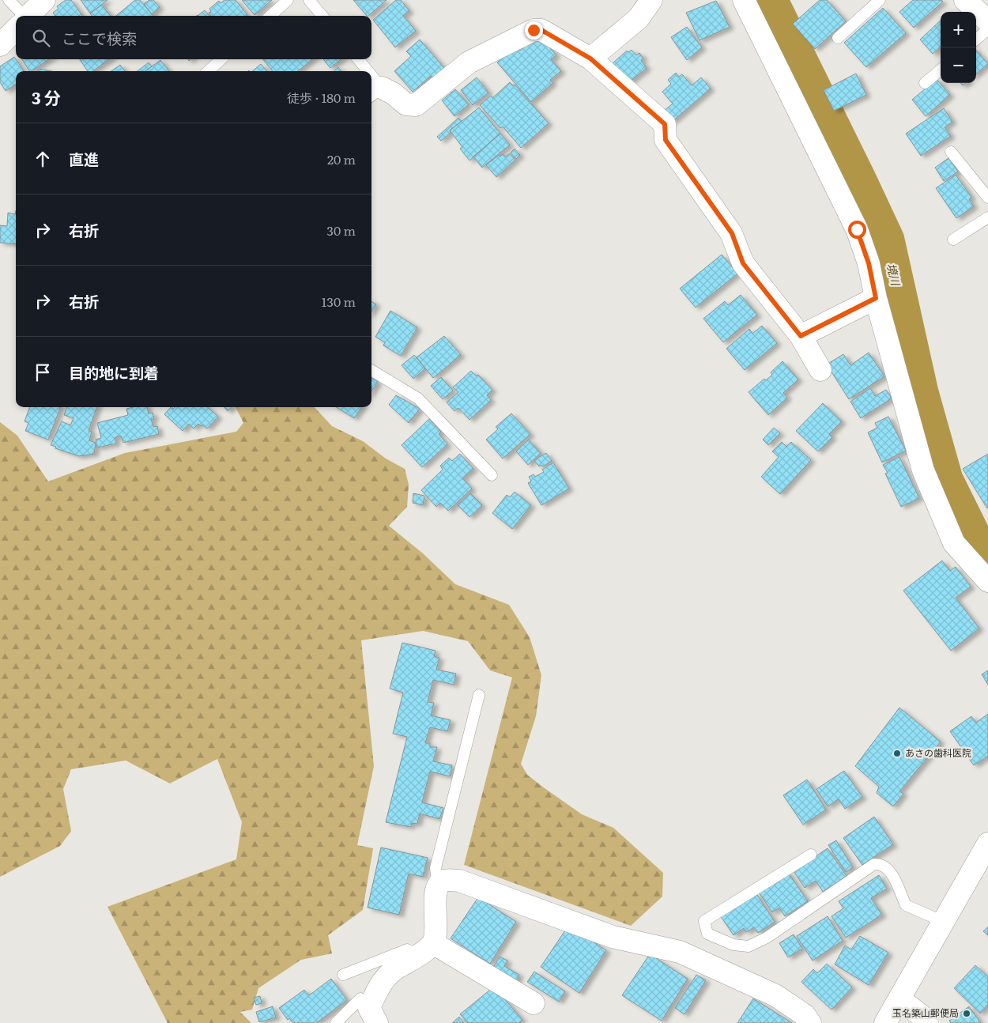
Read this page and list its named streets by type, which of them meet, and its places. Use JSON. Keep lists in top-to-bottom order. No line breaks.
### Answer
{"water":["境川"],"places":["あさの歯科医院","玉名築山郵便局"],"page":{"map_buttons":["+","−"],"search":"ここで検索","heading":["3 分","徒歩 · 180 m"],"list":[["直進","20 m"],["右折","30 m"],["右折","130 m"],"目的地に到着"]}}
